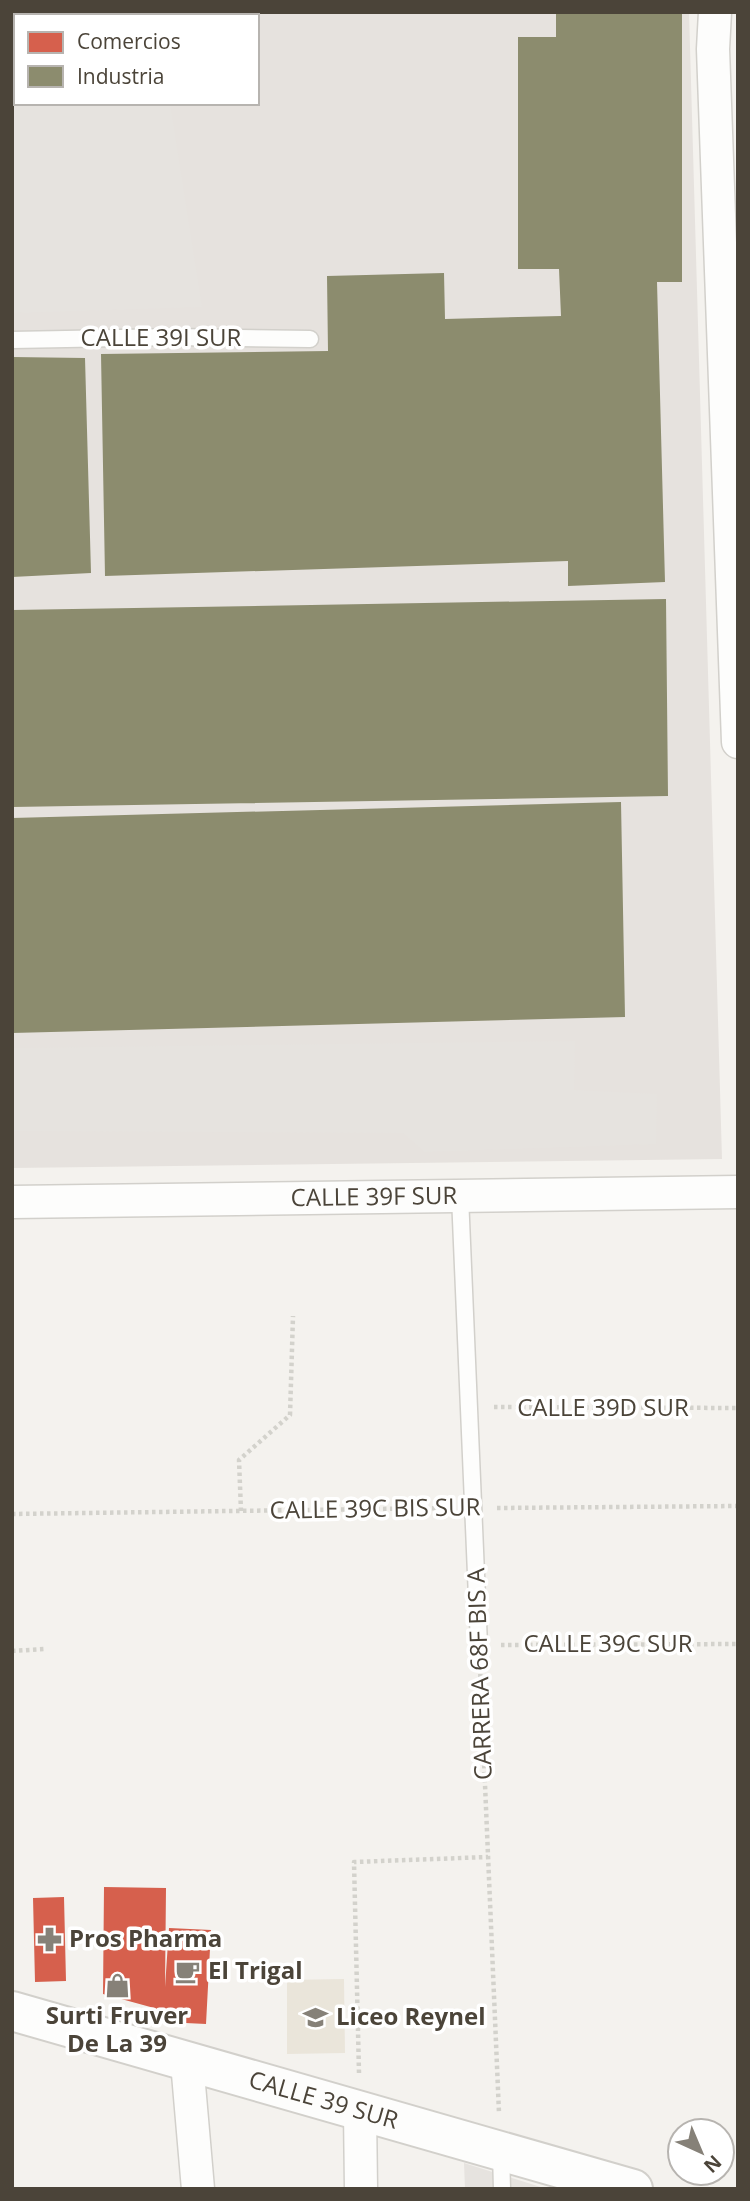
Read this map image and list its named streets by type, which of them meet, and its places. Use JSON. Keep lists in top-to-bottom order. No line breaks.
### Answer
{"streets":{"street":["CALLE 39F SUR","CALLE 39 SUR"],"lane":["CALLE 39I SUR","CARRERA 68F BIS A"],"path":["CALLE 39D SUR","CALLE 39C BIS SUR","CALLE 39C SUR"]},"crossings":[["CALLE 39F SUR","CARRERA 68F BIS A"],["CALLE 39D SUR","CARRERA 68F BIS A"],["CALLE 39C BIS SUR","CARRERA 68F BIS A"],["CALLE 39C SUR","CARRERA 68F BIS A"],["CARRERA 68F BIS A","CALLE 39 SUR"]],"places":{"pharmacy":["Pros Pharma"],"cafe":["El Trigal"],"shop":["Surti Fruver De La 39"],"school or university":["Liceo Reynel"]},"legend":["Comercios","Industria"],"north":"bottom right"}
